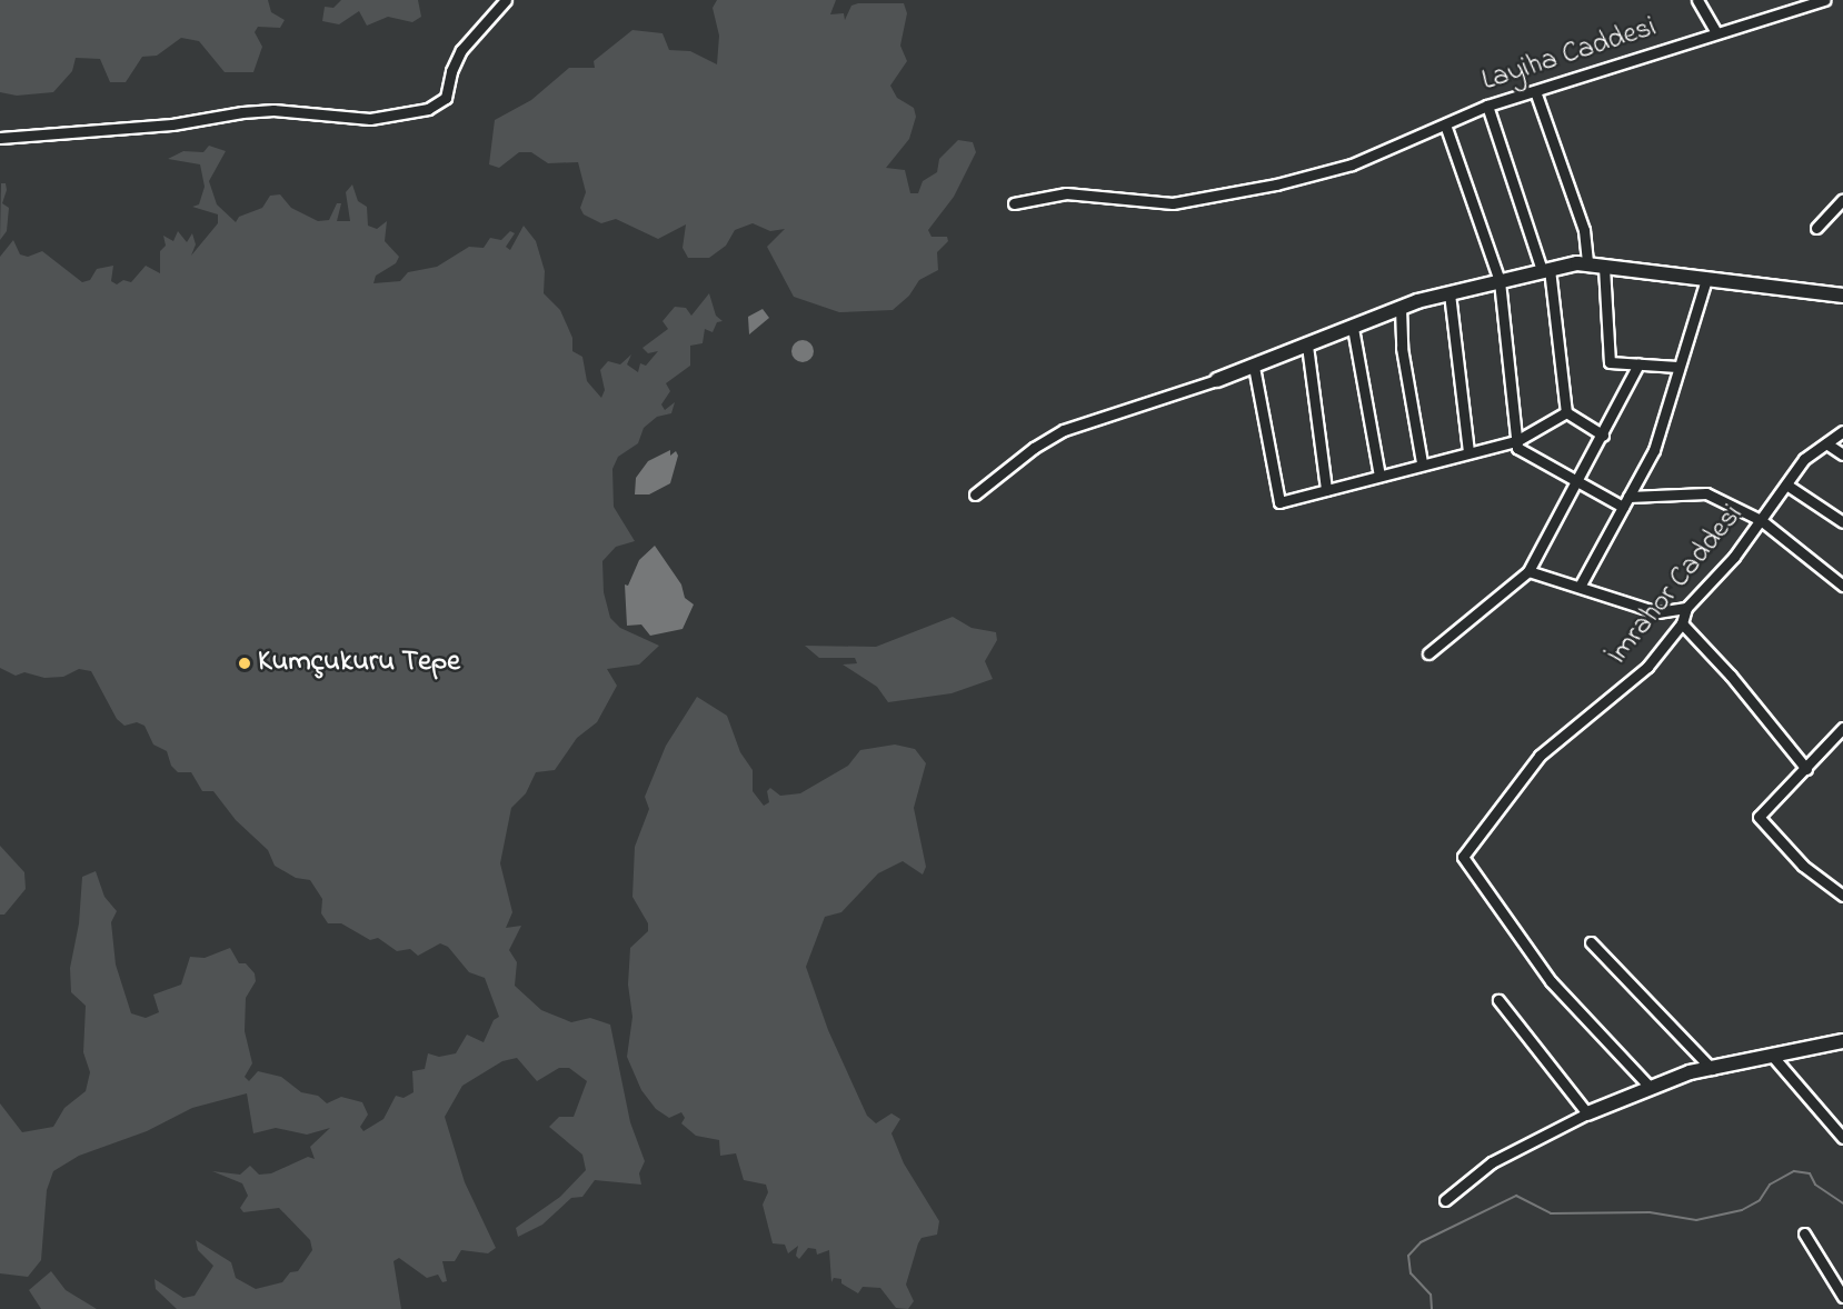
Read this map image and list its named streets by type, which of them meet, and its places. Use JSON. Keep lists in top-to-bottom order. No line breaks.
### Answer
{"streets":{"street":["Layiha Caddesi","İmrahor Caddesi"]},"places":["Kumçukuru Tepe"]}
